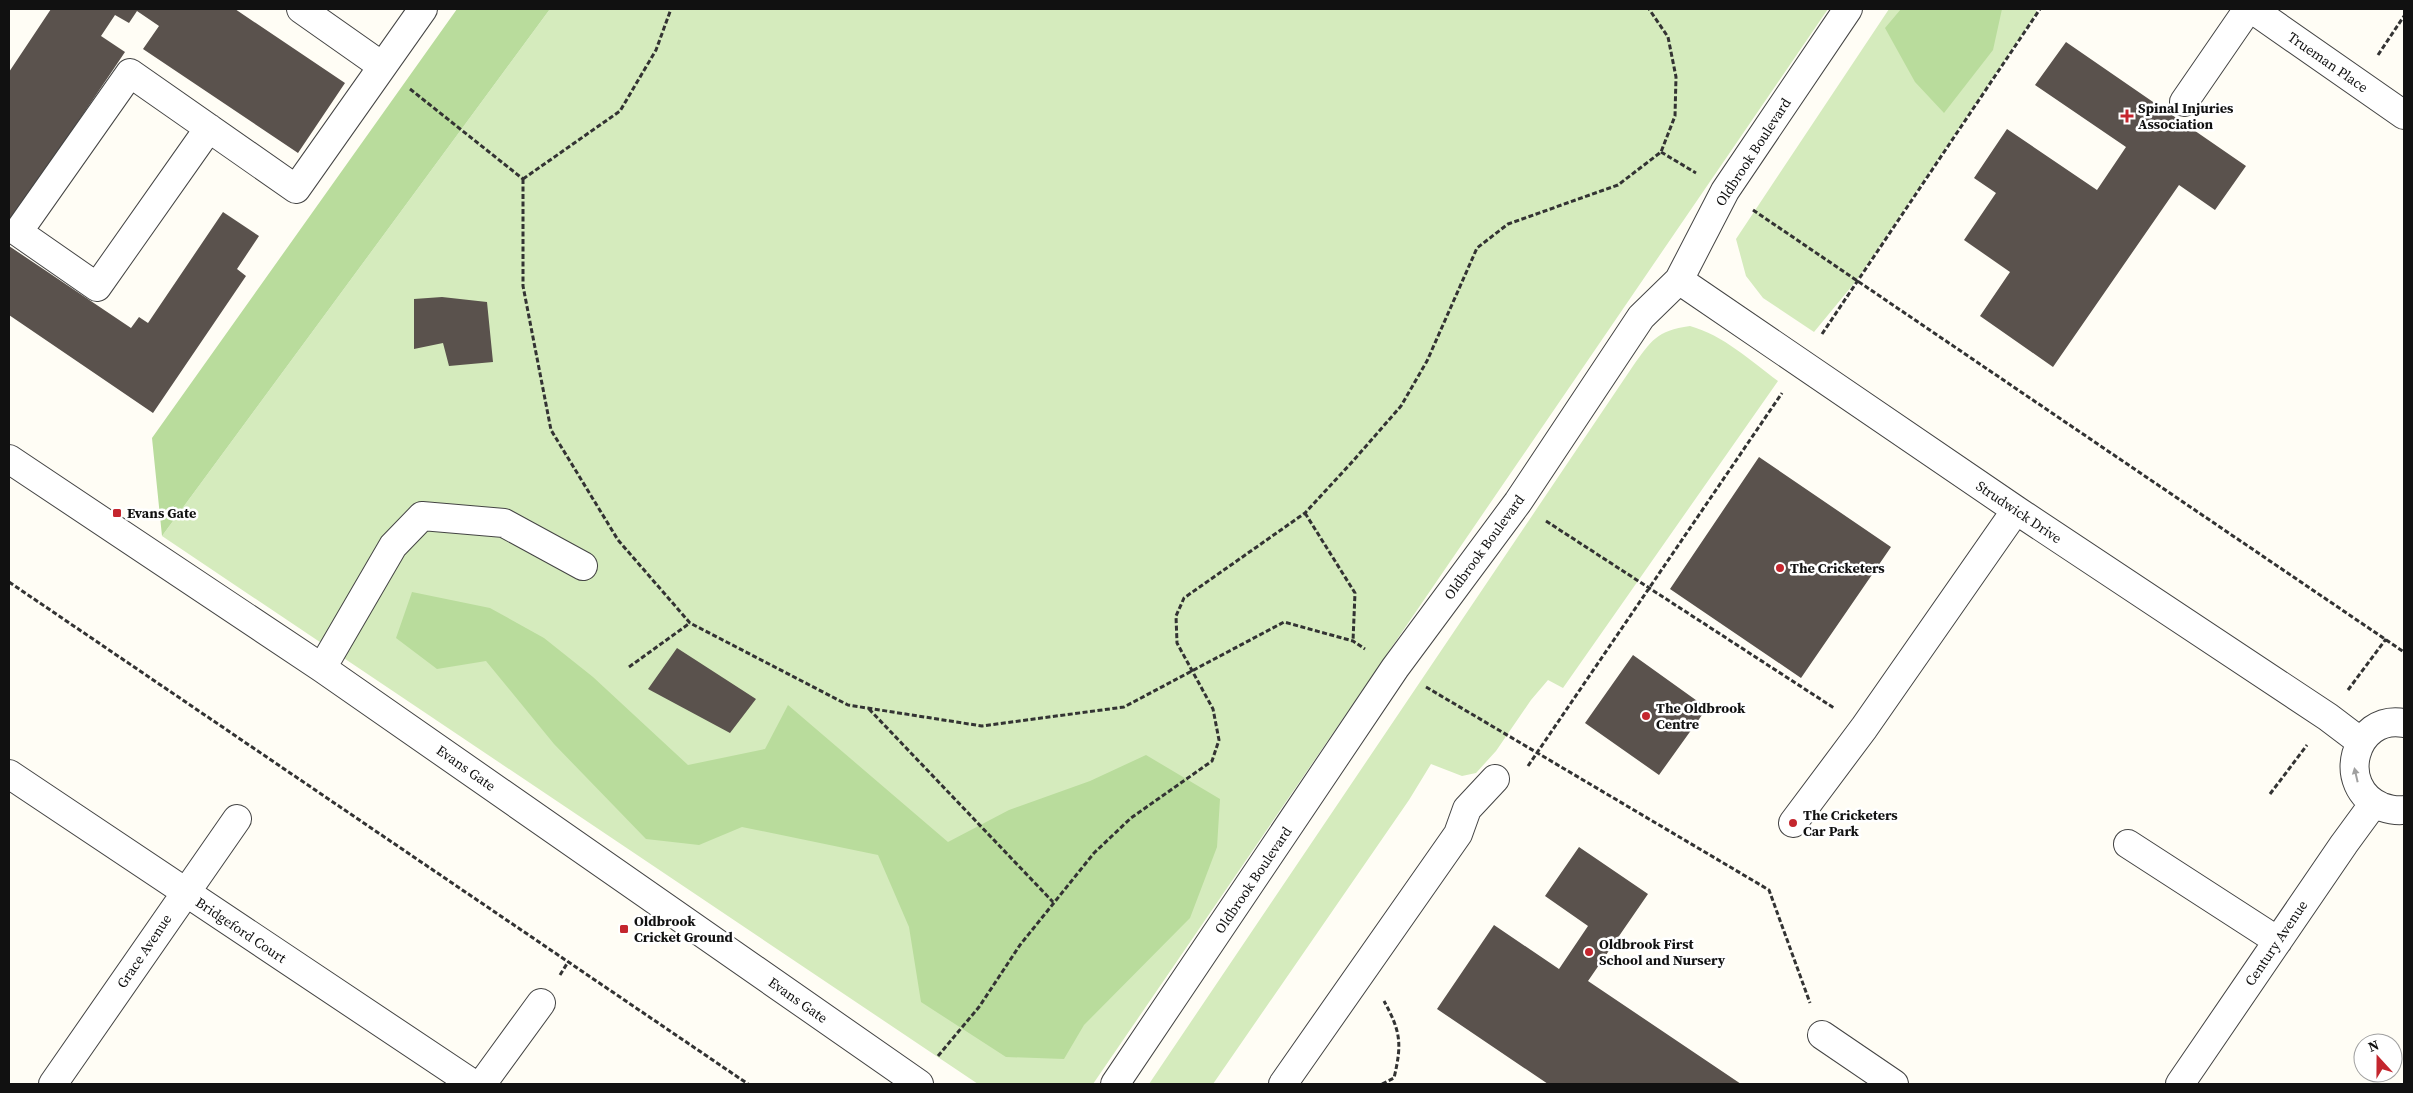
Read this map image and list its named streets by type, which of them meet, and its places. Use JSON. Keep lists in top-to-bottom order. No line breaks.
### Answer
{"streets":{"street":["Trueman Place","Oldbrook Boulevard","Strudwick Drive","Evans Gate","Bridgeford Court","Century Avenue","Grace Avenue"]},"crossings":[["Oldbrook Boulevard","Strudwick Drive"],["Bridgeford Court","Grace Avenue"]],"places":{"health":["Spinal Injuries Association"],"transit":["Evans Gate","Oldbrook Cricket Ground"],"other":["The Cricketers","The Oldbrook Centre","The Cricketers Car Park","Oldbrook First School and Nursery"]},"north":"top"}
